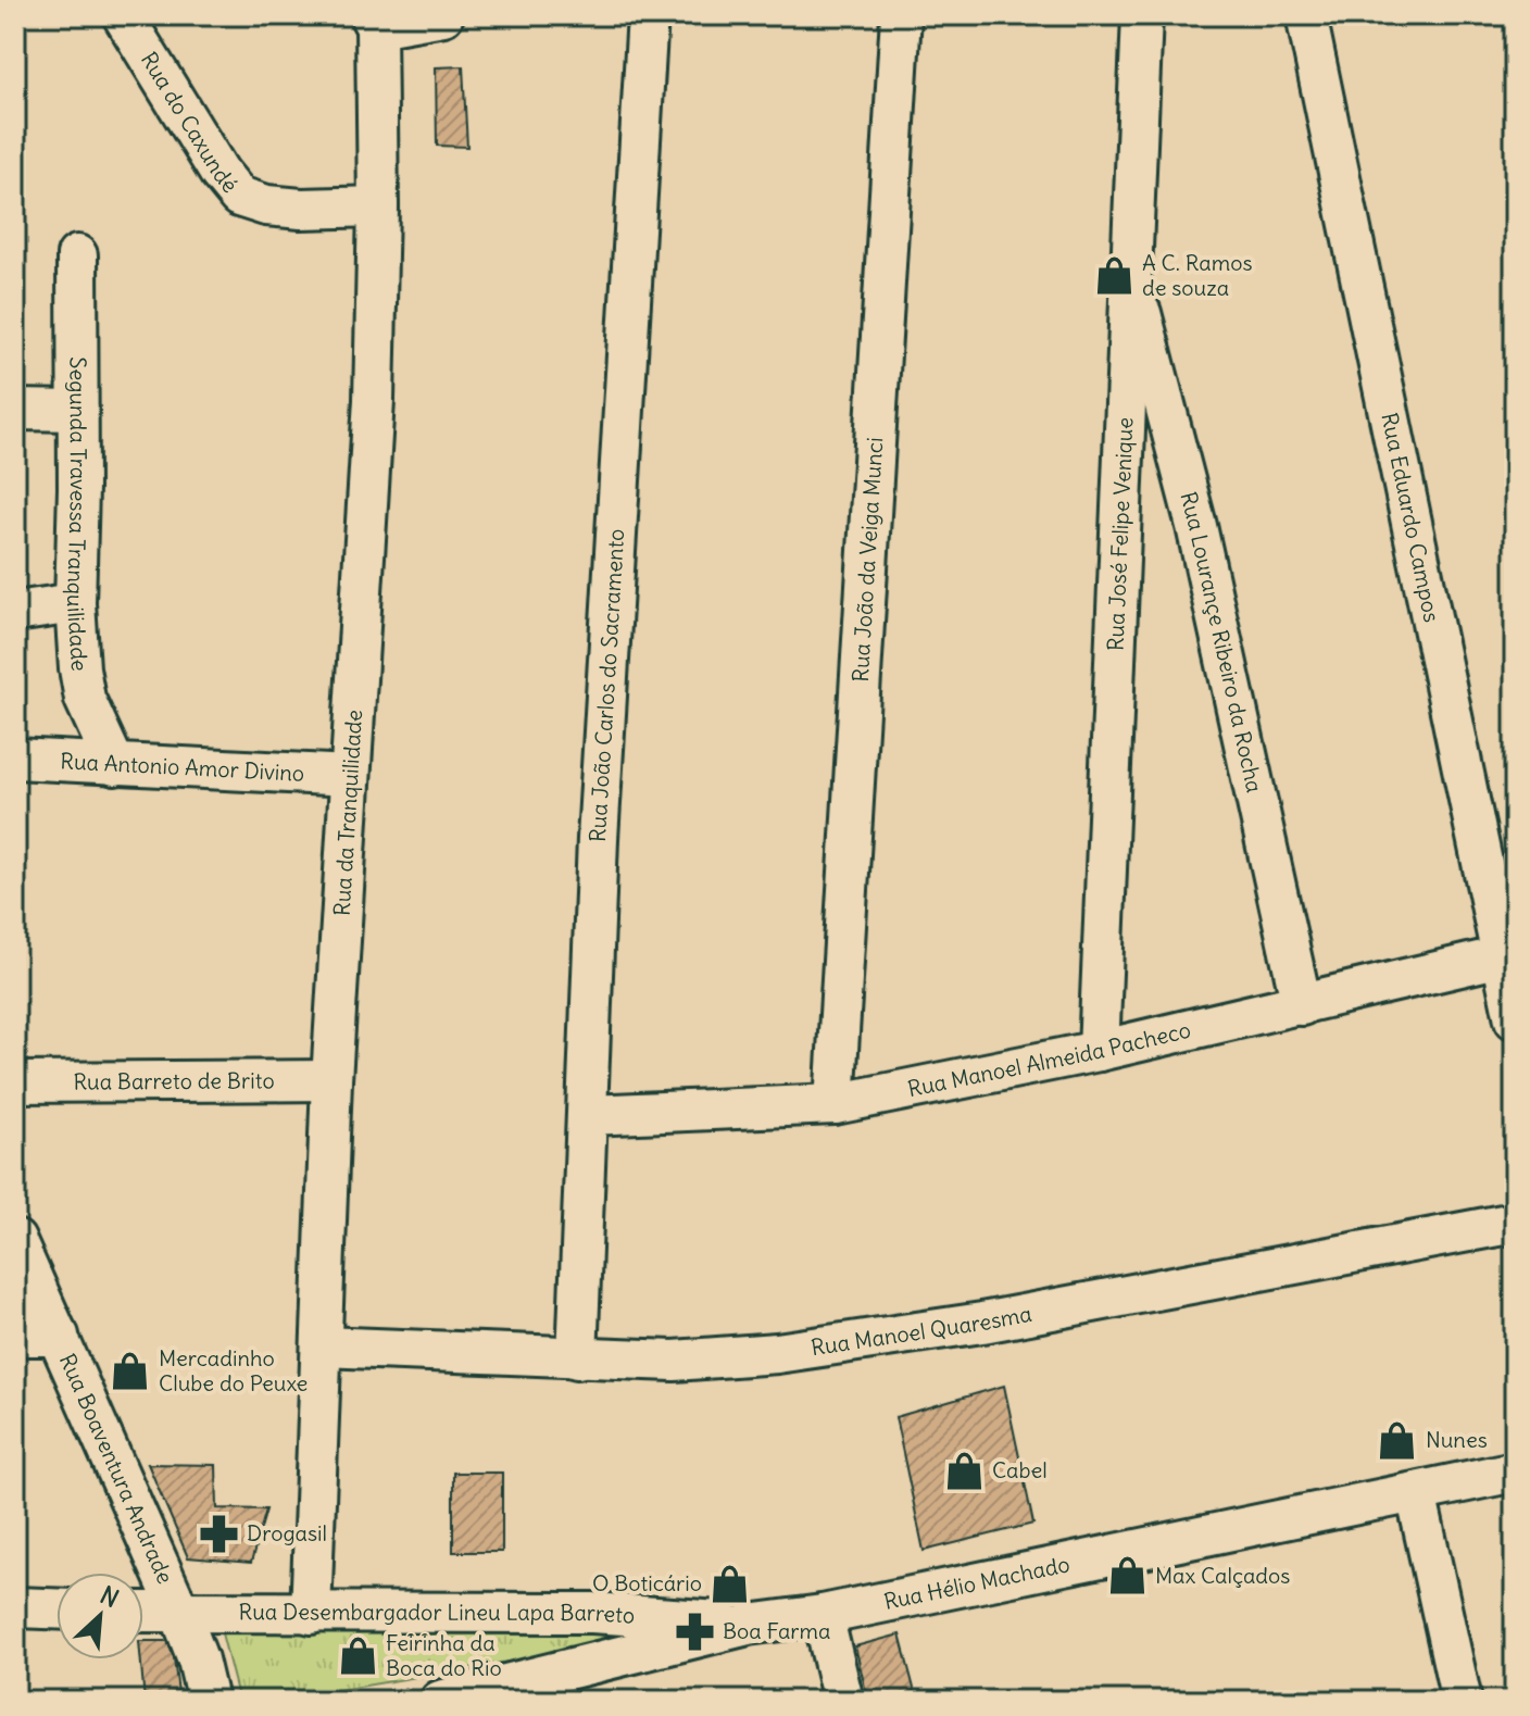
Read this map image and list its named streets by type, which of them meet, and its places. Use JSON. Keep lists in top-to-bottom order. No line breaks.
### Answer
{"streets":{"street":["Rua do Caxundé","Segunda Travessa Tranquilidade","Rua Eduardo Campos","Rua José Felipe Venique","Rua João da Veiga Munci","Rua Lourançe Ribeiro da Rocha","Rua João Carlos do Sacramento","Rua Antonio Amor Divino","Rua da Tranquilidade","Rua Manoel Almeida Pacheco","Rua Barreto de Brito","Rua Manoel Quaresma","Rua Boaventura Andrade","Rua Hélio Machado","Rua Desembargador Lineu Lapa Barreto"]},"crossings":[["Rua do Caxundé","Rua da Tranquilidade"],["Segunda Travessa Tranquilidade","Rua Antonio Amor Divino"],["Rua Eduardo Campos","Rua Manoel Almeida Pacheco"],["Rua José Felipe Venique","Rua Lourançe Ribeiro da Rocha"],["Rua José Felipe Venique","Rua Manoel Almeida Pacheco"],["Rua João da Veiga Munci","Rua Manoel Almeida Pacheco"],["Rua Lourançe Ribeiro da Rocha","Rua Manoel Almeida Pacheco"],["Rua João Carlos do Sacramento","Rua Manoel Almeida Pacheco"],["Rua João Carlos do Sacramento","Rua Manoel Quaresma"],["Rua Antonio Amor Divino","Rua da Tranquilidade"],["Rua da Tranquilidade","Rua Barreto de Brito"],["Rua da Tranquilidade","Rua Manoel Quaresma"],["Rua da Tranquilidade","Rua Desembargador Lineu Lapa Barreto"],["Rua Boaventura Andrade","Rua Desembargador Lineu Lapa Barreto"],["Rua Hélio Machado","Rua Desembargador Lineu Lapa Barreto"]],"places":{"shop":["A C. Ramos de souza","Mercadinho Clube do Peuxe","Nunes","Cabel","Max Calçados","O Boticário","Feirinha da Boca do Rio"],"pharmacy":["Drogasil","Boa Farma"]},"north":"top right"}
